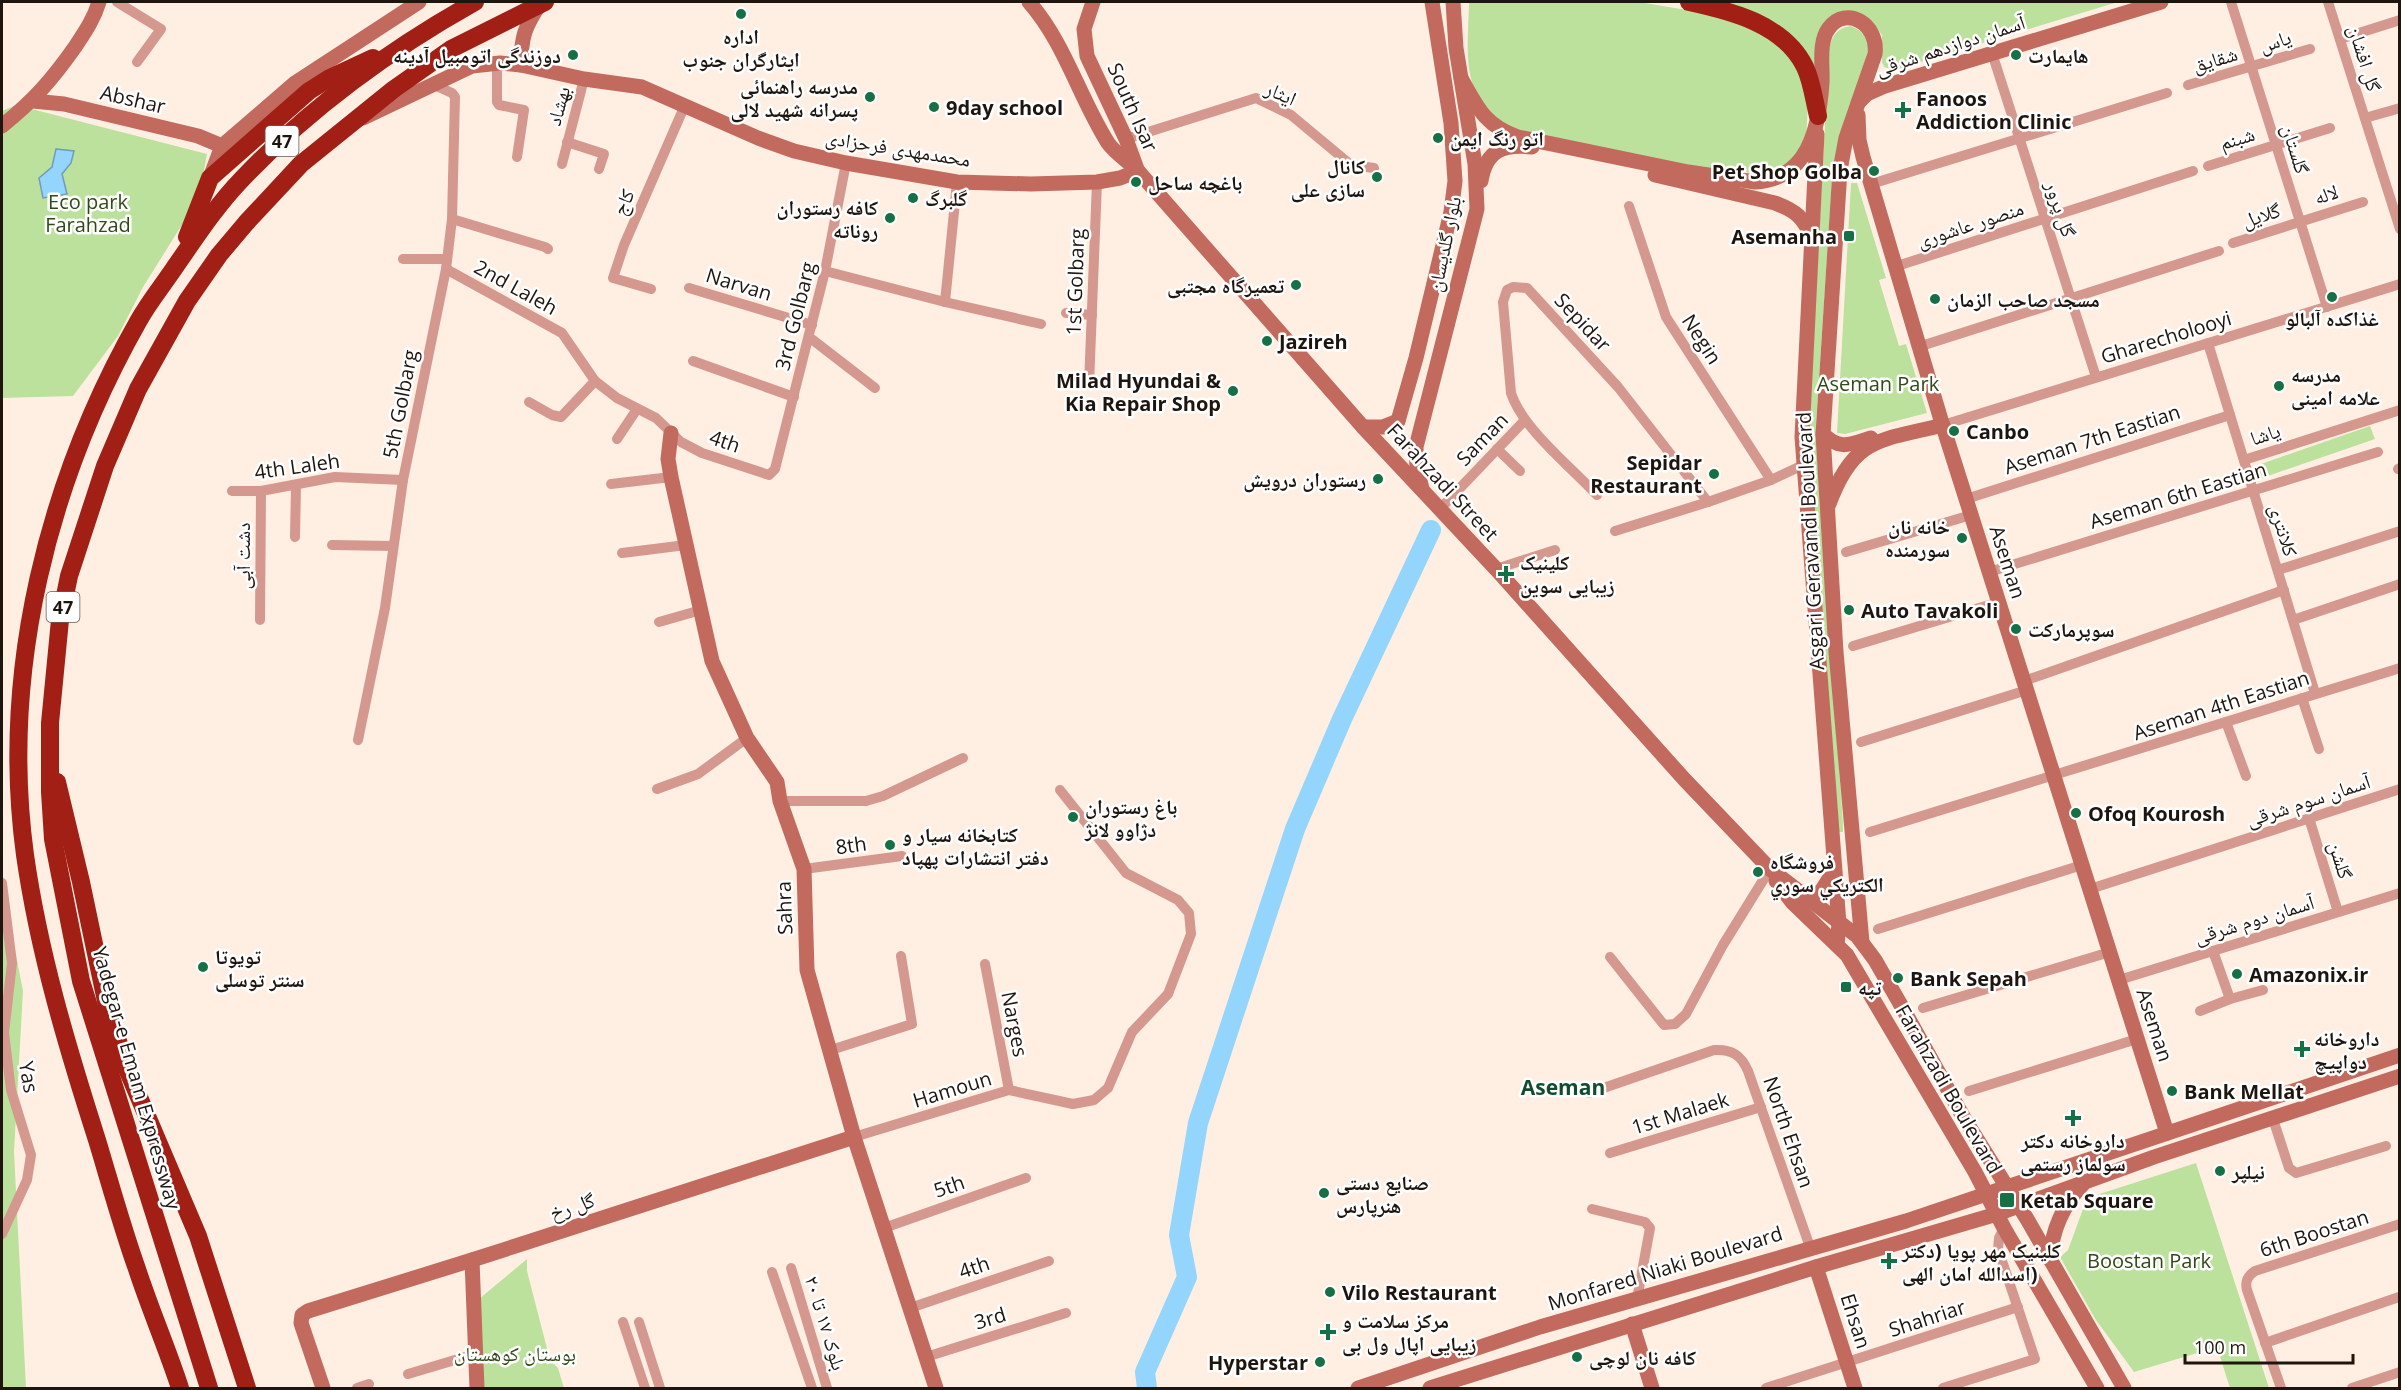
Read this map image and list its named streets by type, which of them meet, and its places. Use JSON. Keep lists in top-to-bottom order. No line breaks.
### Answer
{"streets":{"highway":["47","Yadegar-e Emam Expressway"],"street":["یاس","آسمان دوازدهم شرقی","گل افشان","شقایق","ایثار","Abshar","بهشاد","South Isar","شبنم","محمدمهدی فرحزادی","گلستان","لاله","کاج","گل پرور","گلایل","منصور عاشوری","بلوار گلدیسان","1st Golbarg","Narvan","2nd Laleh","3rd Golbarg","Sepidar","Gharecholooyi","Negin","5th Golbarg","یاشا","Saman","Aseman 7th Eastian","4th","4th Laleh","Farahzadi Street","Aseman 6th Eastian","کلانتری","Asgari Geravandi Boulevard","دشت آبی","Aseman","Aseman 4th Eastian","آسمان سوم شرقی","8th","گلشن","Sahra","آسمان دوم شرقی","Narges","Yas","Hamoun","Farahzadi Boulevard","1st Malaek","North Ehsan","5th","گل رخ","6th Boostan","Monfared Niaki Boulevard","3rd","Shahriar","Ehsan","بلوک ۱۷ تا ۲۰"]},"crossings":[["یاس","شقایق"],["یاس","گلستان"],["آسمان دوازدهم شرقی","گل پرور"],["آسمان دوازدهم شرقی","Asgari Geravandi Boulevard"],["آسمان دوازدهم شرقی","Aseman"],["شقایق","گلستان"],["ایثار","South Isar"],["بهشاد","محمدمهدی فرحزادی"],["South Isar","محمدمهدی فرحزادی"],["South Isar","Farahzadi Street"],["شبنم","گلستان"],["محمدمهدی فرحزادی","کاج"],["محمدمهدی فرحزادی","1st Golbarg"],["محمدمهدی فرحزادی","3rd Golbarg"],["محمدمهدی فرحزادی","5th Golbarg"],["محمدمهدی فرحزادی","Farahzadi Street"],["محمدمهدی فرحزادی","Yadegar-e Emam Expressway"],["گلستان","لاله"],["گلستان","گلایل"],["گلستان","Gharecholooyi"],["لاله","گلایل"],["گل پرور","منصور عاشوری"],["گل پرور","Gharecholooyi"],["منصور عاشوری","Aseman"],["بلوار گلدیسان","Farahzadi Street"],["Narvan","3rd Golbarg"],["2nd Laleh","5th Golbarg"],["2nd Laleh","4th"],["2nd Laleh","Sahra"],["3rd Golbarg","4th"],["Sepidar","Saman"],["Gharecholooyi","کلانتری"],["Gharecholooyi","Aseman"],["5th Golbarg","4th Laleh"],["یاشا","کلانتری"],["Saman","Farahzadi Street"],["Aseman 7th Eastian","کلانتری"],["Aseman 7th Eastian","Aseman"],["4th","Sahra"],["4th Laleh","دشت آبی"],["Farahzadi Street","Farahzadi Boulevard"],["Aseman 6th Eastian","کلانتری"],["Aseman 6th Eastian","Aseman"],["کلانتری","Aseman 4th Eastian"],["Asgari Geravandi Boulevard","Aseman"],["Asgari Geravandi Boulevard","Farahzadi Boulevard"],["Aseman","Aseman 4th Eastian"],["Aseman","آسمان سوم شرقی"],["Aseman","آسمان دوم شرقی"],["Aseman","Monfared Niaki Boulevard"],["آسمان سوم شرقی","گلشن"],["8th","Sahra"],["گلشن","آسمان دوم شرقی"],["Sahra","Hamoun"],["Sahra","5th"],["Sahra","گل رخ"],["Sahra","3rd"],["Narges","Hamoun"],["Hamoun","گل رخ"],["Farahzadi Boulevard","Monfared Niaki Boulevard"],["1st Malaek","North Ehsan"],["North Ehsan","Monfared Niaki Boulevard"],["Shahriar","Ehsan"]],"districts":["Aseman"],"parks":["Eco park Farahzad","Aseman Park","Boostan Park","بوستان کوهستان"],"places":{"other":["اداره ایثارگران جنوب","دوزندگی اتومبیل آدینه","هایمارت","مدرسه راهنمائی پسرانه شهید لالی","9day school","اتو رنگ ایمن","Pet Shop Golba","کانال سازی علی","باغچه ساحل","گلبرگ","کافه رستوران روناته","تعمیرگاه مجتبی","غذاکده آلبالو","مسجد صاحب الزمان","Jazireh","مدرسه علامه امینی","Milad Hyundai & Kia Repair Shop","Canbo","Sepidar Restaurant","رستوران درویش","خانه نان سورمنده","Auto Tavakoli","سوپرمارکت","Ofoq Kourosh","باغ رستوران دژاوو لانژ","کتابخانه سیار و دفتر انتشارات پهپاد","فروشگاه الكتريكي سوري","تویوتا سنتر توسلی","Amazonix.ir","Bank Sepah","Bank Mellat","نیلپر","صنایع دستی هنرپارس","Vilo Restaurant","کافه نان لوچی","Hyperstar"],"health":["Fanoos Addiction Clinic","کلینیک زیبایی سوین","داروخانه دواپیچ","داروخانه دکتر سولماز رستمی","کلینیک مهر پویا (دکتر اسدالله امان الهی)","مرکز سلامت و زیبایی اپال ول بی"],"transit":["Asemanha","تپه","Ketab Square"]},"scale_bar":"100 m"}
